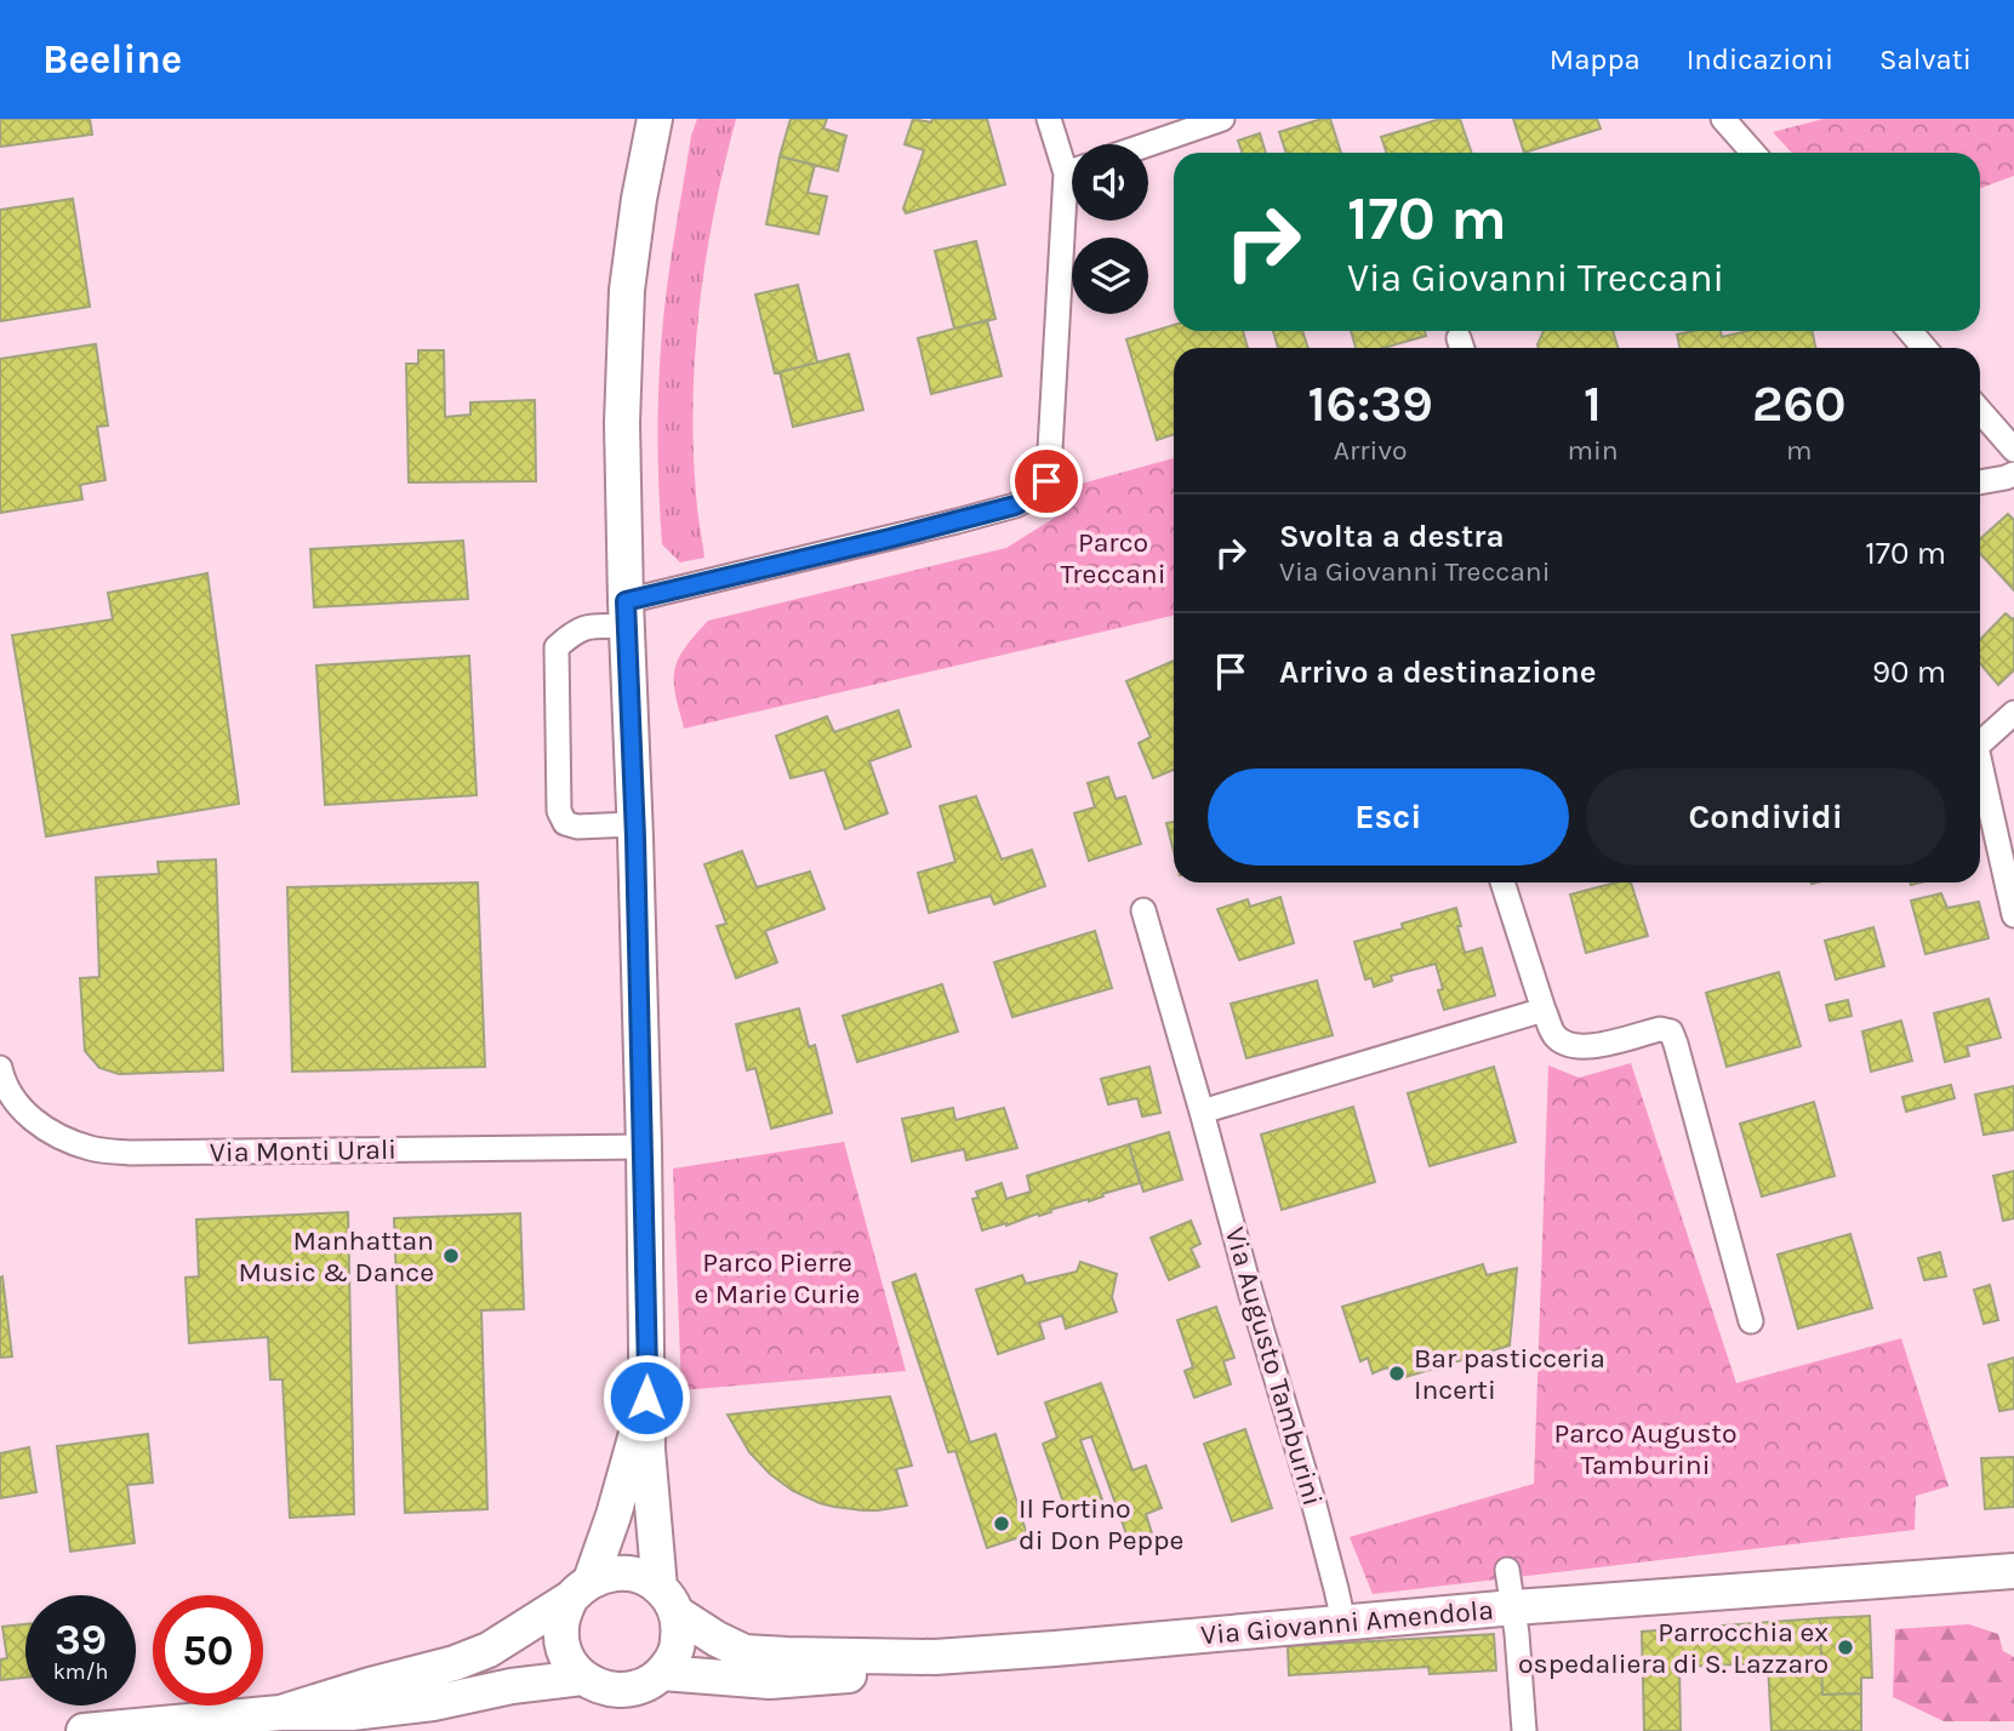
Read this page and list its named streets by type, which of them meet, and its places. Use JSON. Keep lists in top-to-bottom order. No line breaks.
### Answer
{"streets":{"main road":["Via Giovanni Amendola"],"street":["Via Monti Urali","Via Augusto Tamburini"]},"crossings":[["Via Augusto Tamburini","Via Giovanni Amendola"]],"parks":["Parco Treccani","Parco Pierre e Marie Curie","Parco Augusto Tamburini"],"places":["Manhattan Music & Dance","Bar pasticceria Incerti","Il Fortino di Don Peppe","Parrocchia ex ospedaliera di S. Lazzaro"],"page":{"header":"Beeline","nav":["Mappa","Indicazioni","Salvati"],"turn":["170 m","Via Giovanni Treccani"],"eta":["16:39","Arrivo","1","min","260","m"],"list":[{"name":"Svolta a destra","note":"Via Giovanni Treccani","value":"170 m"},{"name":"Arrivo a destinazione","value":"90 m"}],"buttons":["Esci","Condividi"],"speed":"39 km/h","limit":"50"}}
